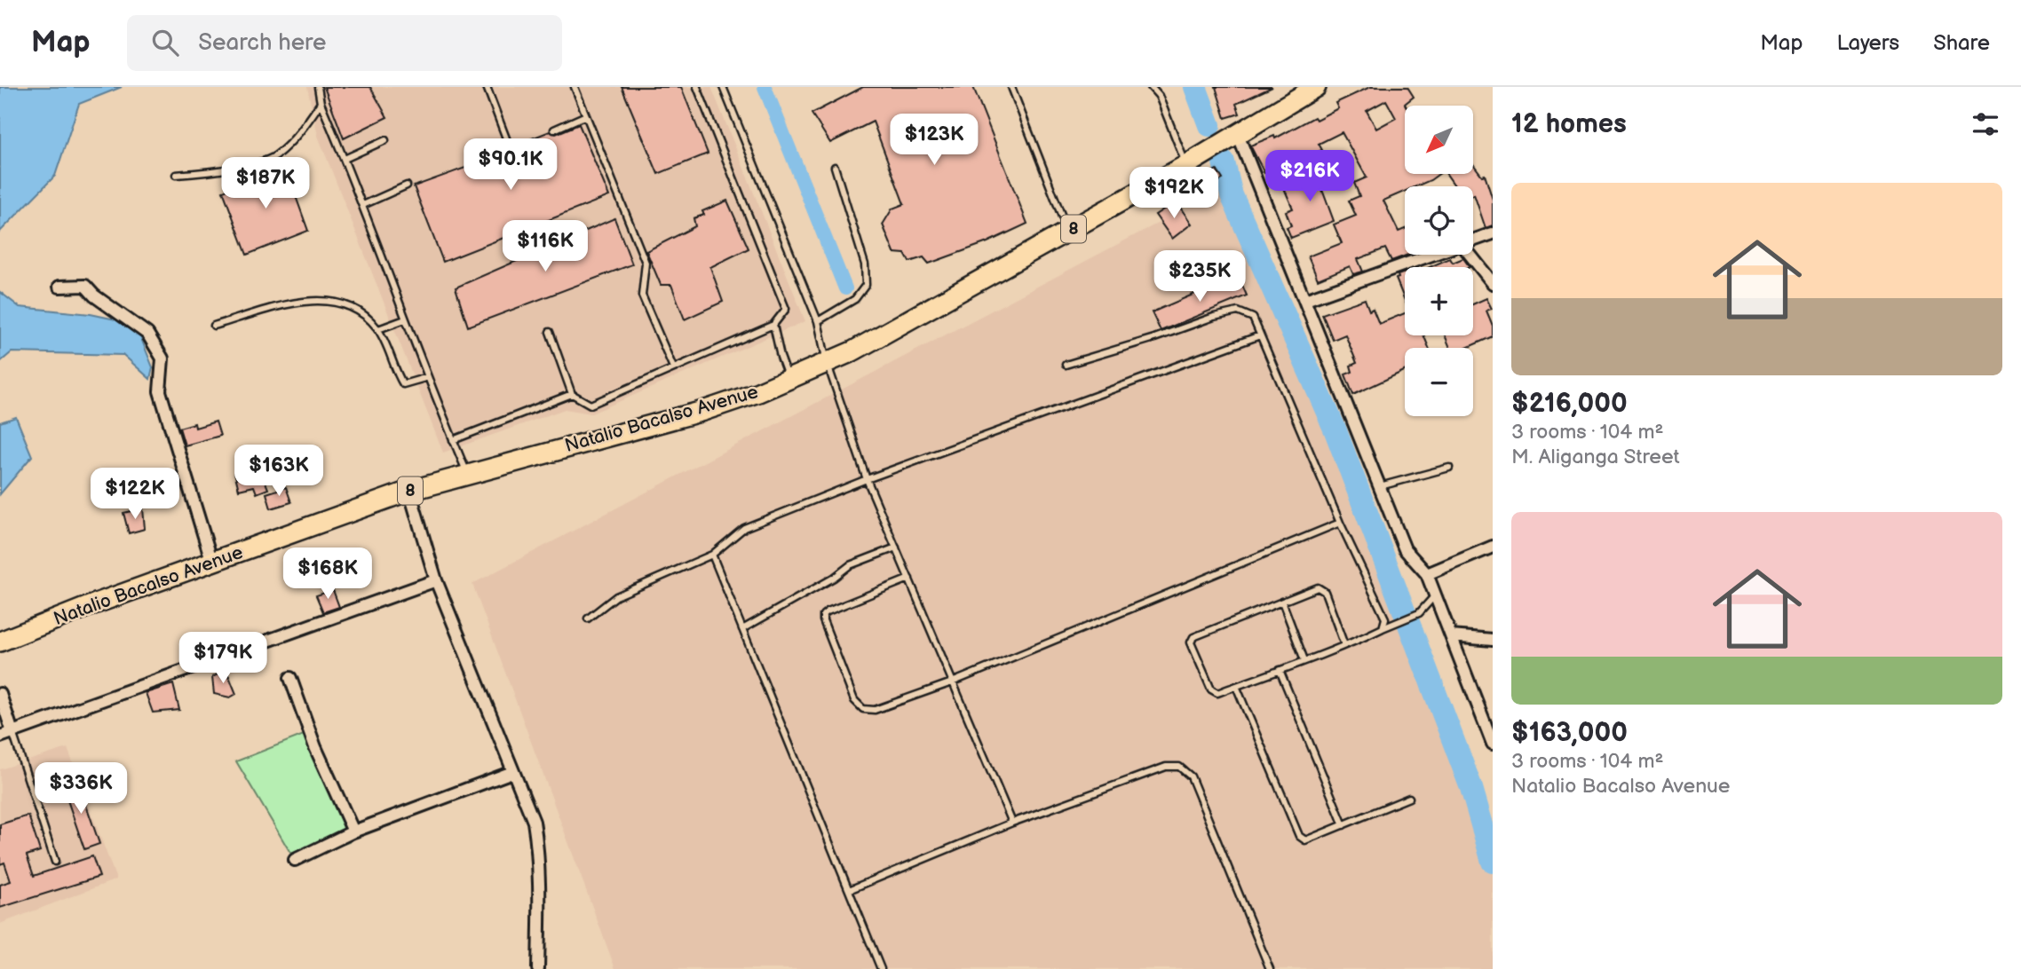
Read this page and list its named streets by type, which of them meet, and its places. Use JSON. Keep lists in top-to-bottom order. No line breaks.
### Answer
{"streets":{"highway":["8","Natalio Bacalso Avenue"]},"north":"bottom left","page":{"header":"Map","search":"Search here","nav":["Map","Layers","Share"],"heading":"12 homes","map_buttons":["+","−"],"price":["$123K","$90.1K","$216K","$187K","$192K","$116K","$235K","$163K","$122K","$168K","$179K","$336K"],"list":[{"name":"$216,000","note":"3 rooms · 104 m² · M. Aliganga Street"},{"name":"$163,000","note":"3 rooms · 104 m² · Natalio Bacalso Avenue"}]}}
